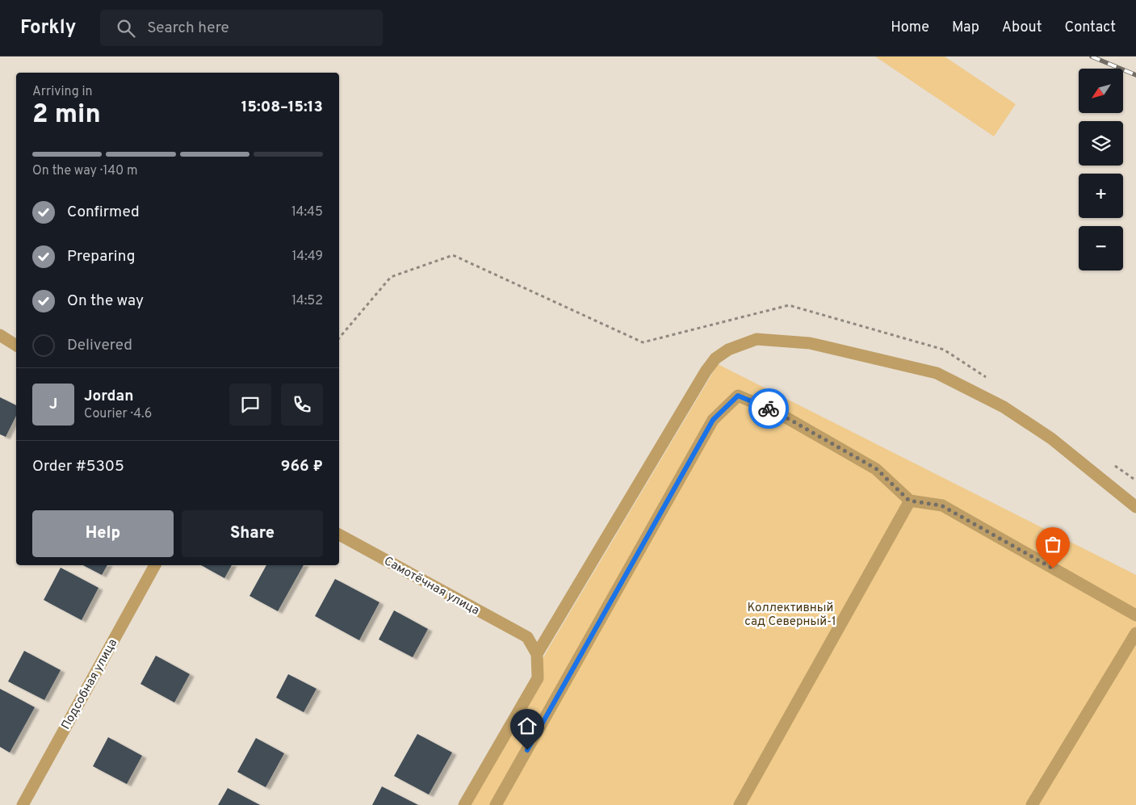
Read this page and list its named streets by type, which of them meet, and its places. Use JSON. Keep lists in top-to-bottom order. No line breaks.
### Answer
{"streets":{"street":["Самотёчная улица","Подсобная улица"]},"parks":["Коллективный сад Северный-1"],"north":"bottom left","page":{"header":"Forkly","search":"Search here","nav":["Home","Map","About","Contact"],"map_buttons":["+","−"],"heading":["2 min","Arriving in","15:08–15:13"],"panel":["Jordan","Courier · 4.6","Order #5305","966 ₽"],"bar":"On the way · 140 m","list":[["Confirmed","14:45"],["Preparing","14:49"],["On the way","14:52"],"Delivered"],"round":"J","buttons":["Help","Share"]}}
